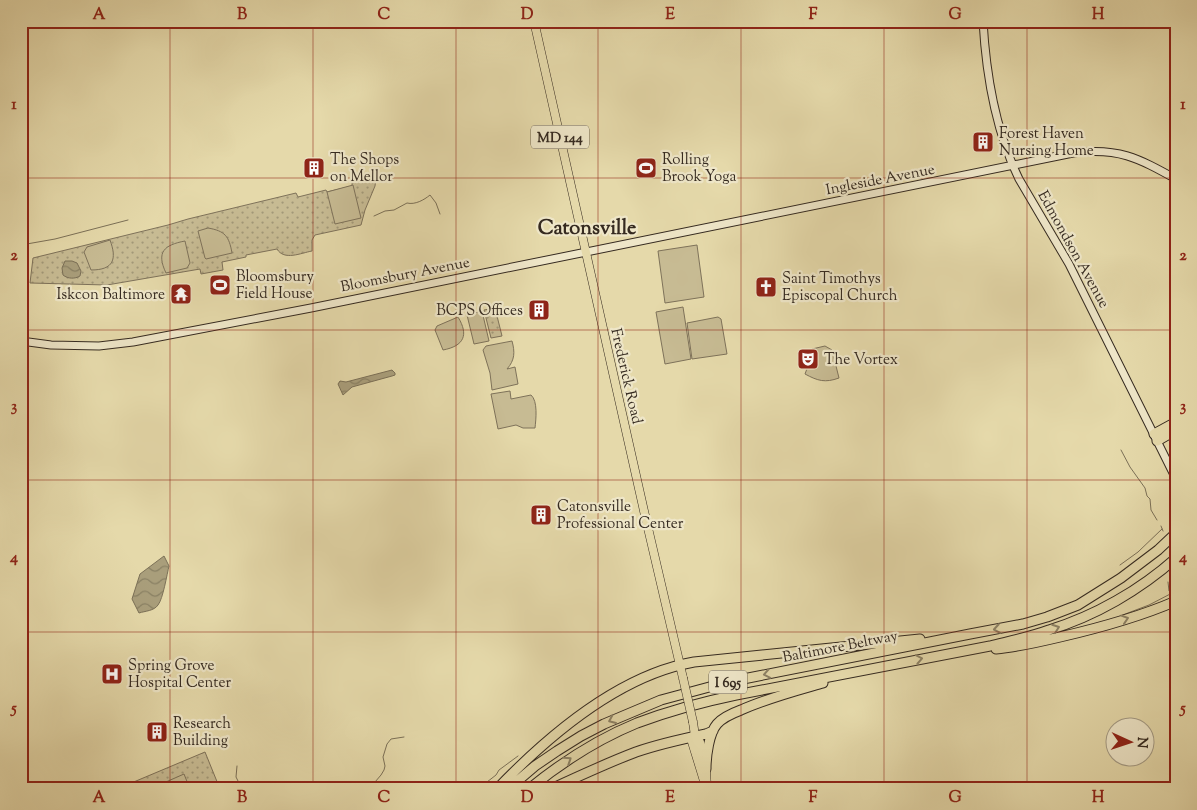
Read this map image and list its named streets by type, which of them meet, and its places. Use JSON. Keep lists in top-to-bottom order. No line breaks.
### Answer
{"streets":{"highway":["Baltimore Beltway","I 695"],"main road":["MD 144","Ingleside Avenue","Edmondson Avenue","Bloomsbury Avenue","Frederick Road"]},"crossings":[["Ingleside Avenue","Edmondson Avenue"],["Ingleside Avenue","Bloomsbury Avenue"],["Ingleside Avenue","Frederick Road"],["Bloomsbury Avenue","Frederick Road"]],"districts":["Catonsville"],"places":{"building":["Forest Haven Nursing Home","The Shops on Mellor","BCPS Offices","Catonsville Professional Center","Research Building"],"sports":["Rolling Brook Yoga","Bloomsbury Field House"],"church":["Saint Timothys Episcopal Church"],"temple":["Iskcon Baltimore"],"theatre":["The Vortex"],"hospital":["Spring Grove Hospital Center"]},"north":"right","grid":{"columns":["A","B","C","D","E","F","G","H"],"rows":["1","2","3","4","5"]}}
